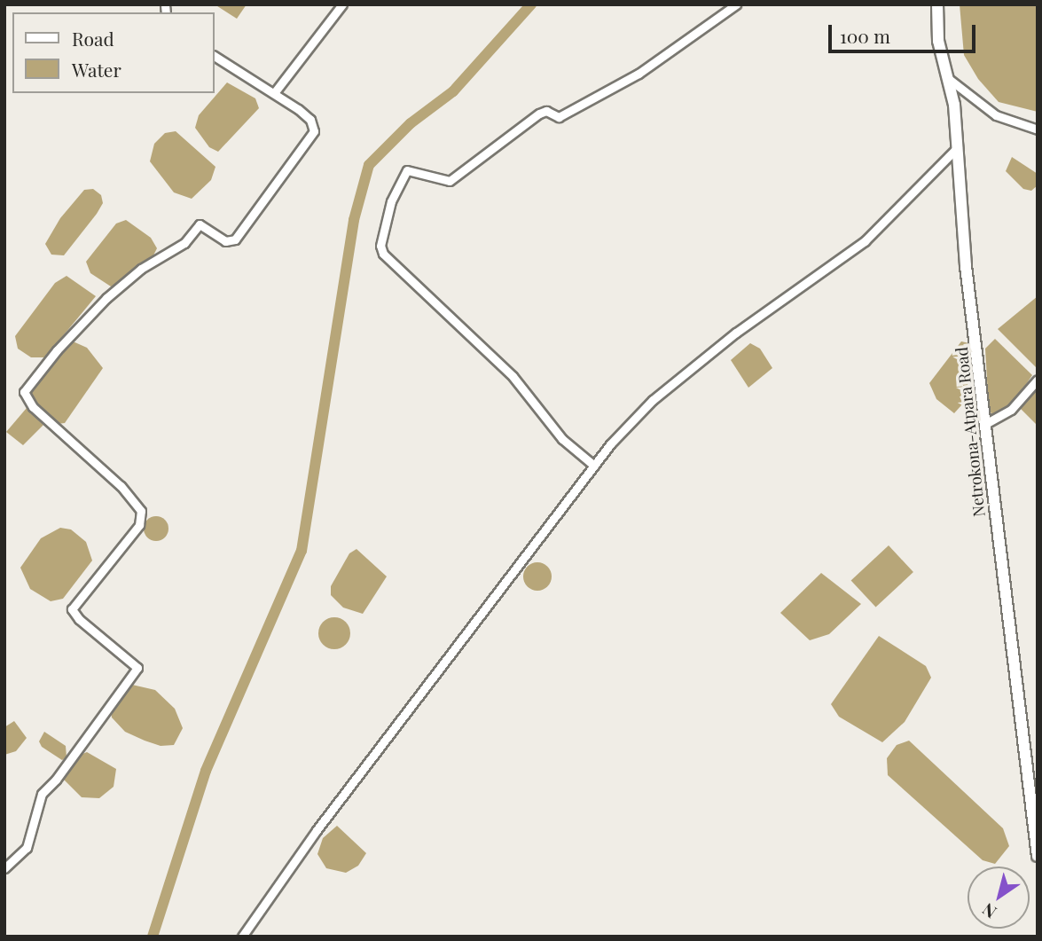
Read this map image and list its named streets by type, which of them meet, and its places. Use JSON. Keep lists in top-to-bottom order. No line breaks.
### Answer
{"streets":{"street":["Netrokona-Atpara Road"]},"legend":["Road","Water"],"scale_bar":"100 m","north":"bottom left"}
